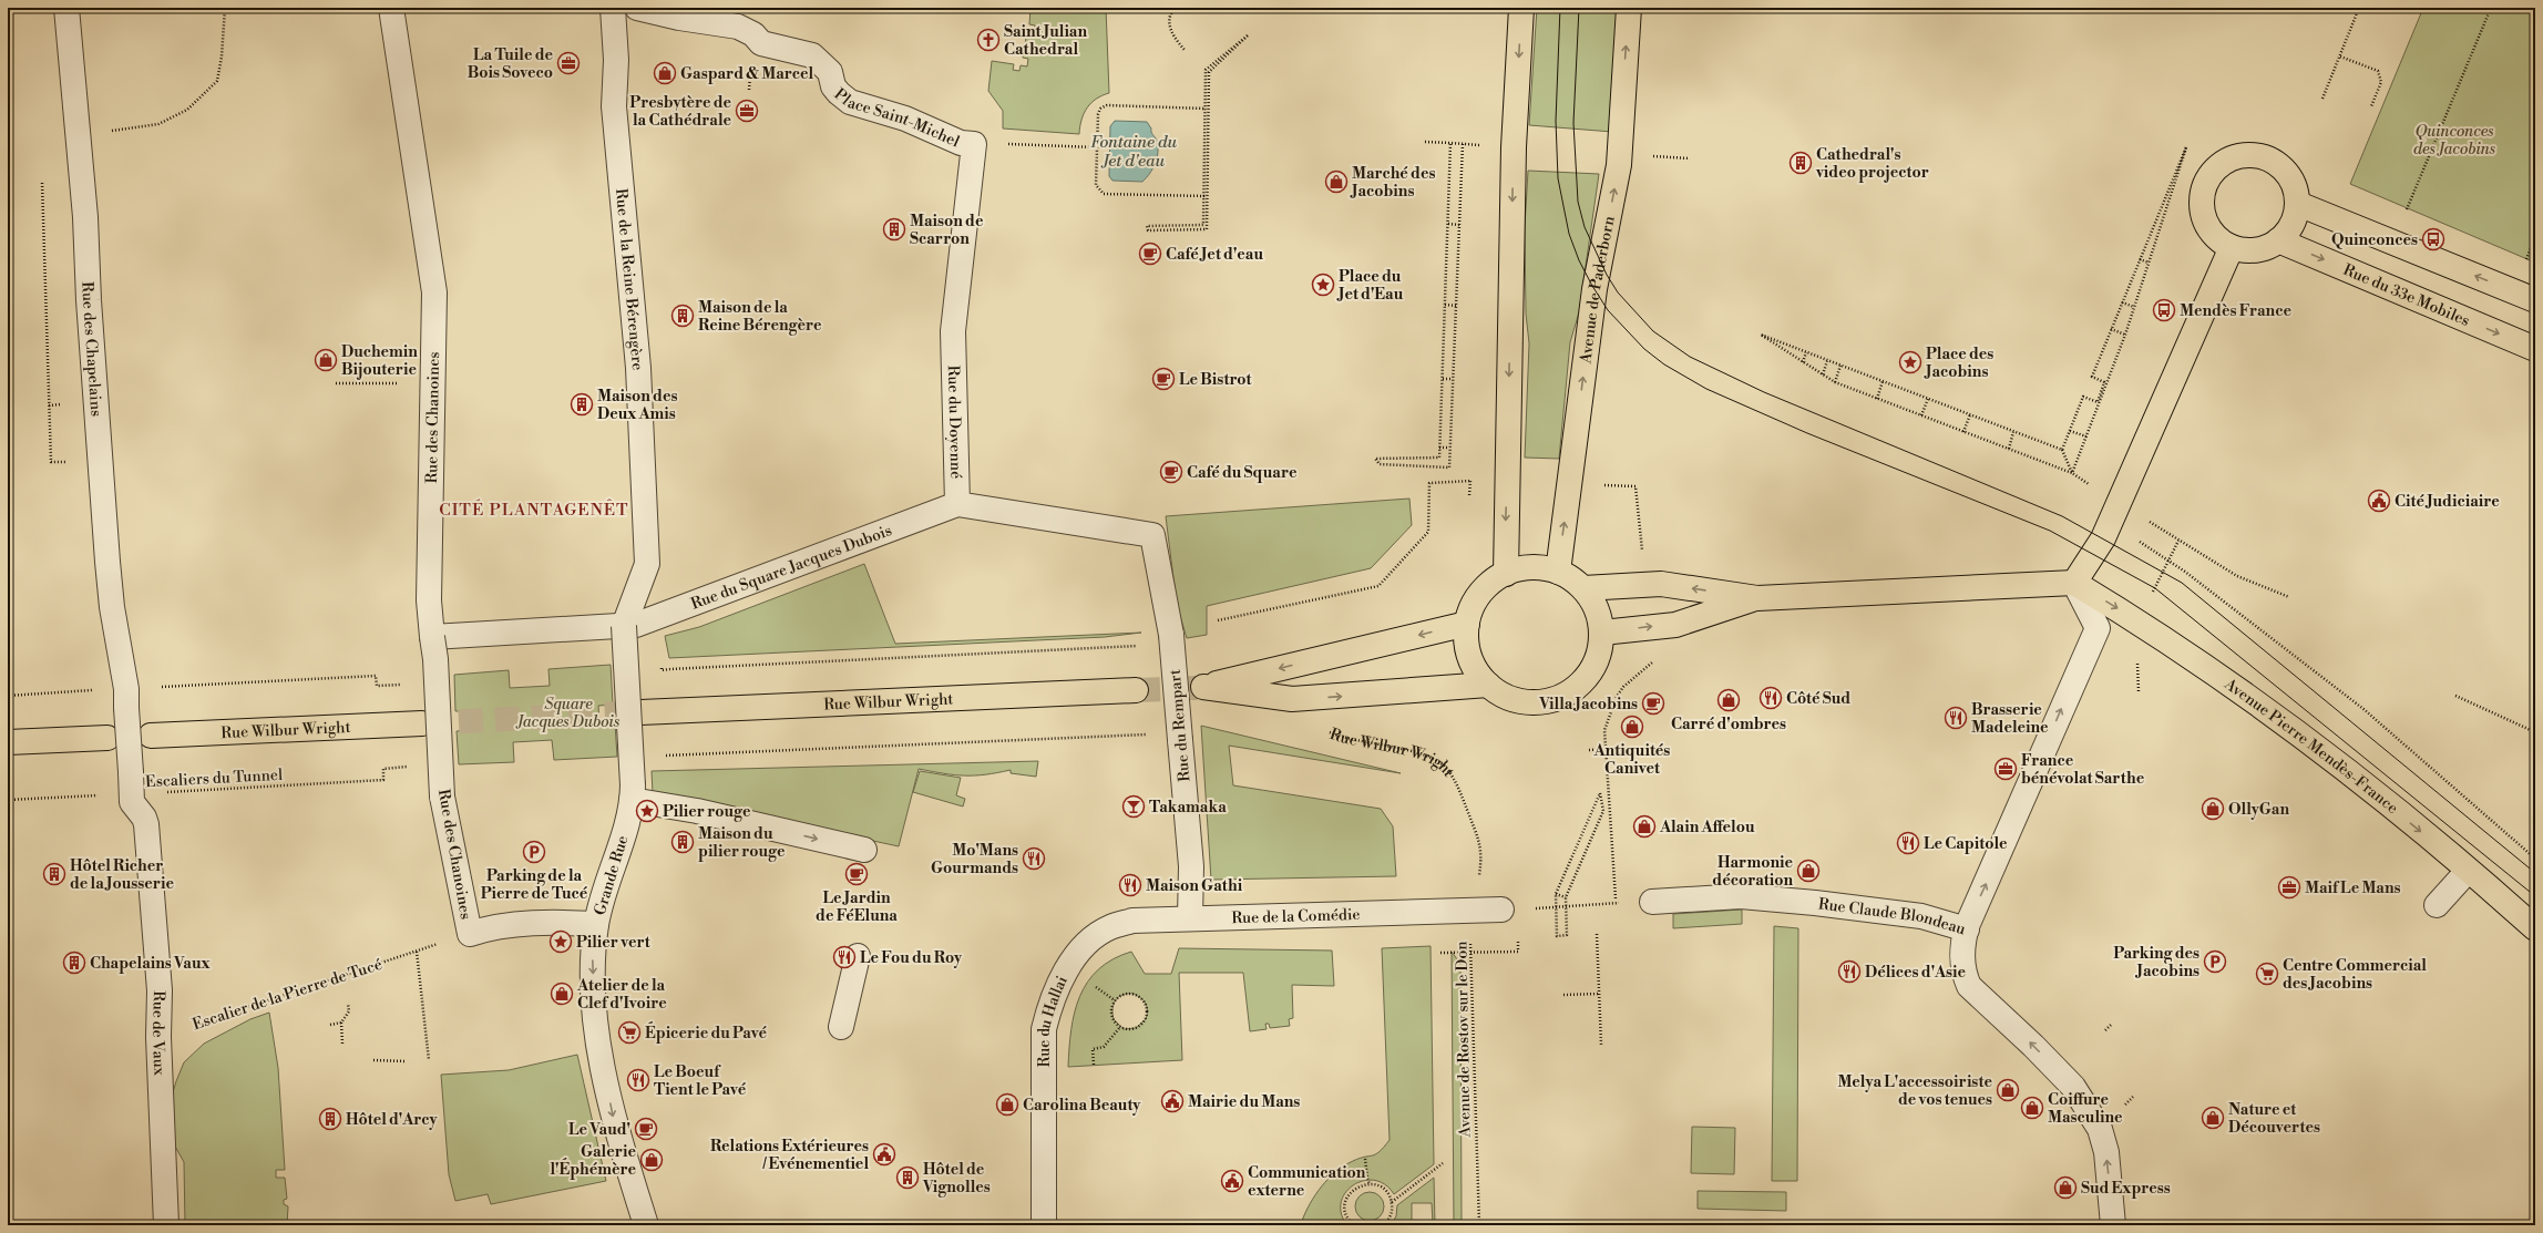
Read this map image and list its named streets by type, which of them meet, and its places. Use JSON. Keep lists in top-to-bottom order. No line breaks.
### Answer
{"streets":{"main road":["Avenue de Paderborn","Rue du 33e Mobiles","Rue Wilbur Wright","Avenue Pierre Mendès-France"],"street":["Place Saint-Michel","Rue de la Reine Bérengère","Rue des Chapelains","Rue des Chanoines","Rue du Doyenné","Rue du Square Jacques Dubois","Rue du Rempart","Grande Rue","Rue de la Comédie","Rue Claude Blondeau","Rue du Hallai","Rue de Vaux"],"path":["Escaliers du Tunnel","Escalier de la Pierre de Tucé","Avenue de Rostov sur le Don"]},"crossings":[["Place Saint-Michel","Rue du Doyenné"],["Rue de la Reine Bérengère","Rue du Square Jacques Dubois"],["Rue de la Reine Bérengère","Grande Rue"],["Rue des Chapelains","Escaliers du Tunnel"],["Rue des Chapelains","Rue de Vaux"],["Rue des Chanoines","Escalier de la Pierre de Tucé"],["Rue du Doyenné","Rue du Square Jacques Dubois"],["Rue du Doyenné","Rue du Rempart"],["Rue du Square Jacques Dubois","Rue du Rempart"],["Rue du Square Jacques Dubois","Grande Rue"],["Rue Wilbur Wright","Avenue de Rostov sur le Don"],["Rue du Rempart","Rue de la Comédie"],["Escaliers du Tunnel","Rue de Vaux"],["Rue de la Comédie","Rue du Hallai"],["Rue de la Comédie","Avenue de Rostov sur le Don"],["Escalier de la Pierre de Tucé","Rue de Vaux"]],"one_way":["Avenue Pierre Mendès-France","Grande Rue","Rue Claude Blondeau"],"districts":["CITÉ PLANTAGENÊT"],"water":["Fontaine du Jet d'eau"],"parks":["Quinconces des Jacobins","Square Jacques Dubois"],"places":{"church":["Saint Julian Cathedral"],"office":["La Tuile de Bois Soveco","Presbytère de la Cathédrale","France bénévolat Sarthe","Maif Le Mans"],"shop":["Gaspard & Marcel","Marché des Jacobins","Duchemin Bijouterie","Carré d'ombres","Antiquités Canivet","OllyGan","Alain Affelou","Harmonie décoration","Atelier de la Clef d'Ivoire","Melya L'accessoiriste de vos tenues","Carolina Beauty","Coiffure Masculine","Nature et Découvertes","Galerie l'Éphémère","Sud Express"],"building":["Cathedral's video projector","Maison de Scarron","Maison de la Reine Bérengère","Maison des Deux Amis","Maison du pilier rouge","Hôtel Richer de la Jousserie","Chapelains Vaux","Hôtel d'Arcy","Hôtel de Vignolles"],"bus stop":["Quinconces","Mendès France"],"cafe":["Café Jet d'eau","Le Bistrot","Café du Square","Villa Jacobins","Le Jardin de FéEluna","Le Vaud'"],"place":["Place du Jet d'Eau","Place des Jacobins","Pilier rouge","Pilier vert"],"public building":["Cité Judiciaire","Mairie du Mans","Relations Extérieures / Evénementiel","Communication externe"],"restaurant":["Côté Sud","Brasserie Madeleine","Le Capitole","Mo'Mans Gourmands","Maison Gathi","Le Fou du Roy","Délices d'Asie","Le Boeuf Tient le Pavé"],"bar":["Takamaka"],"parking":["Parking de la Pierre de Tucé","Parking des Jacobins"],"supermarket":["Centre Commercial des Jacobins","Épicerie du Pavé"]}}
